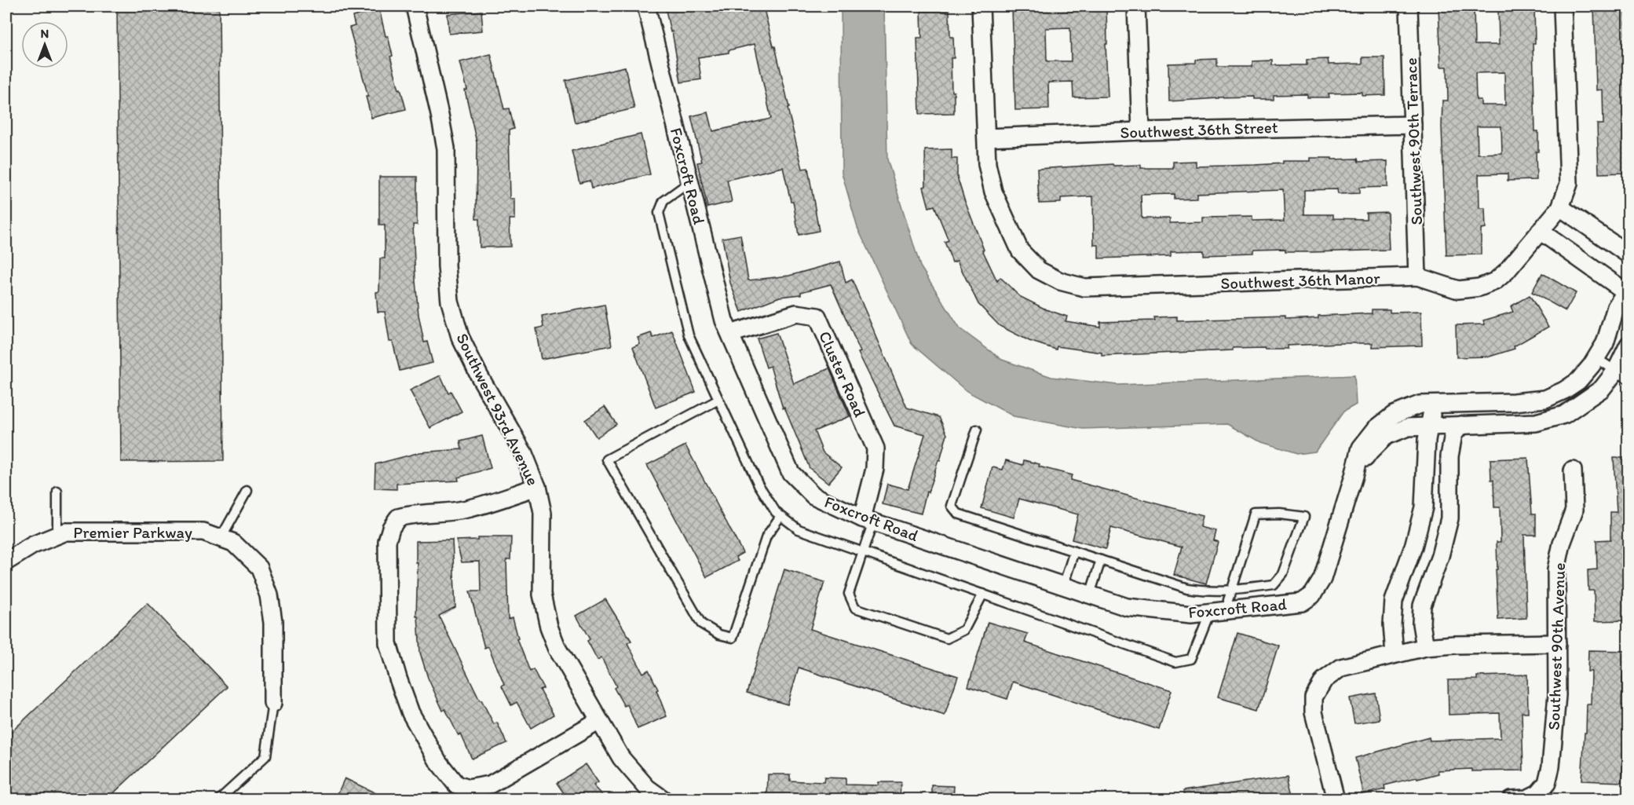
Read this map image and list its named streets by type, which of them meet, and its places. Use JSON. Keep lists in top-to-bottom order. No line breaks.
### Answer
{"streets":{"street":["Southwest 36th Street","Southwest 90th Terrace","Foxcroft Road","Southwest 36th Manor","Cluster Road","Southwest 93rd Avenue","Premier Parkway","Southwest 90th Avenue"]},"crossings":[["Southwest 36th Street","Southwest 90th Terrace"],["Southwest 36th Street","Southwest 36th Manor"],["Southwest 90th Terrace","Southwest 36th Manor"],["Foxcroft Road","Cluster Road"]],"north":"top"}
